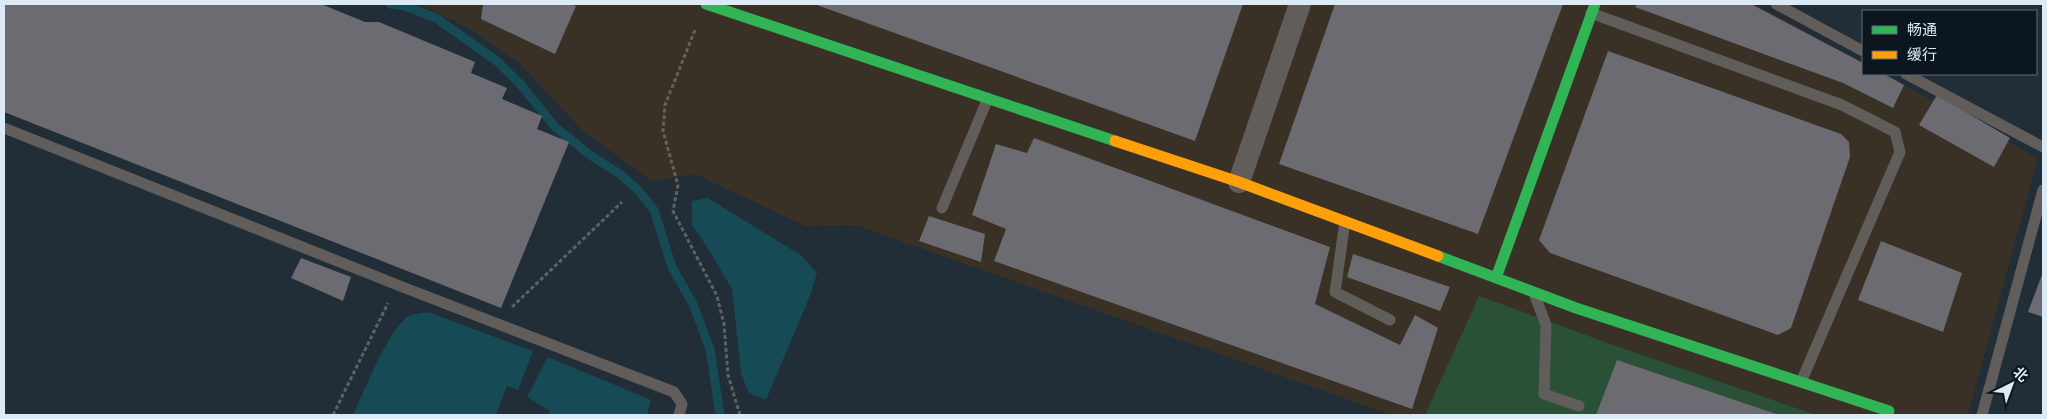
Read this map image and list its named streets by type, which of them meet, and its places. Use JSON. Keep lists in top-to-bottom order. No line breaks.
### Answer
{"legend":["畅通","缓行"],"north":"top right"}
